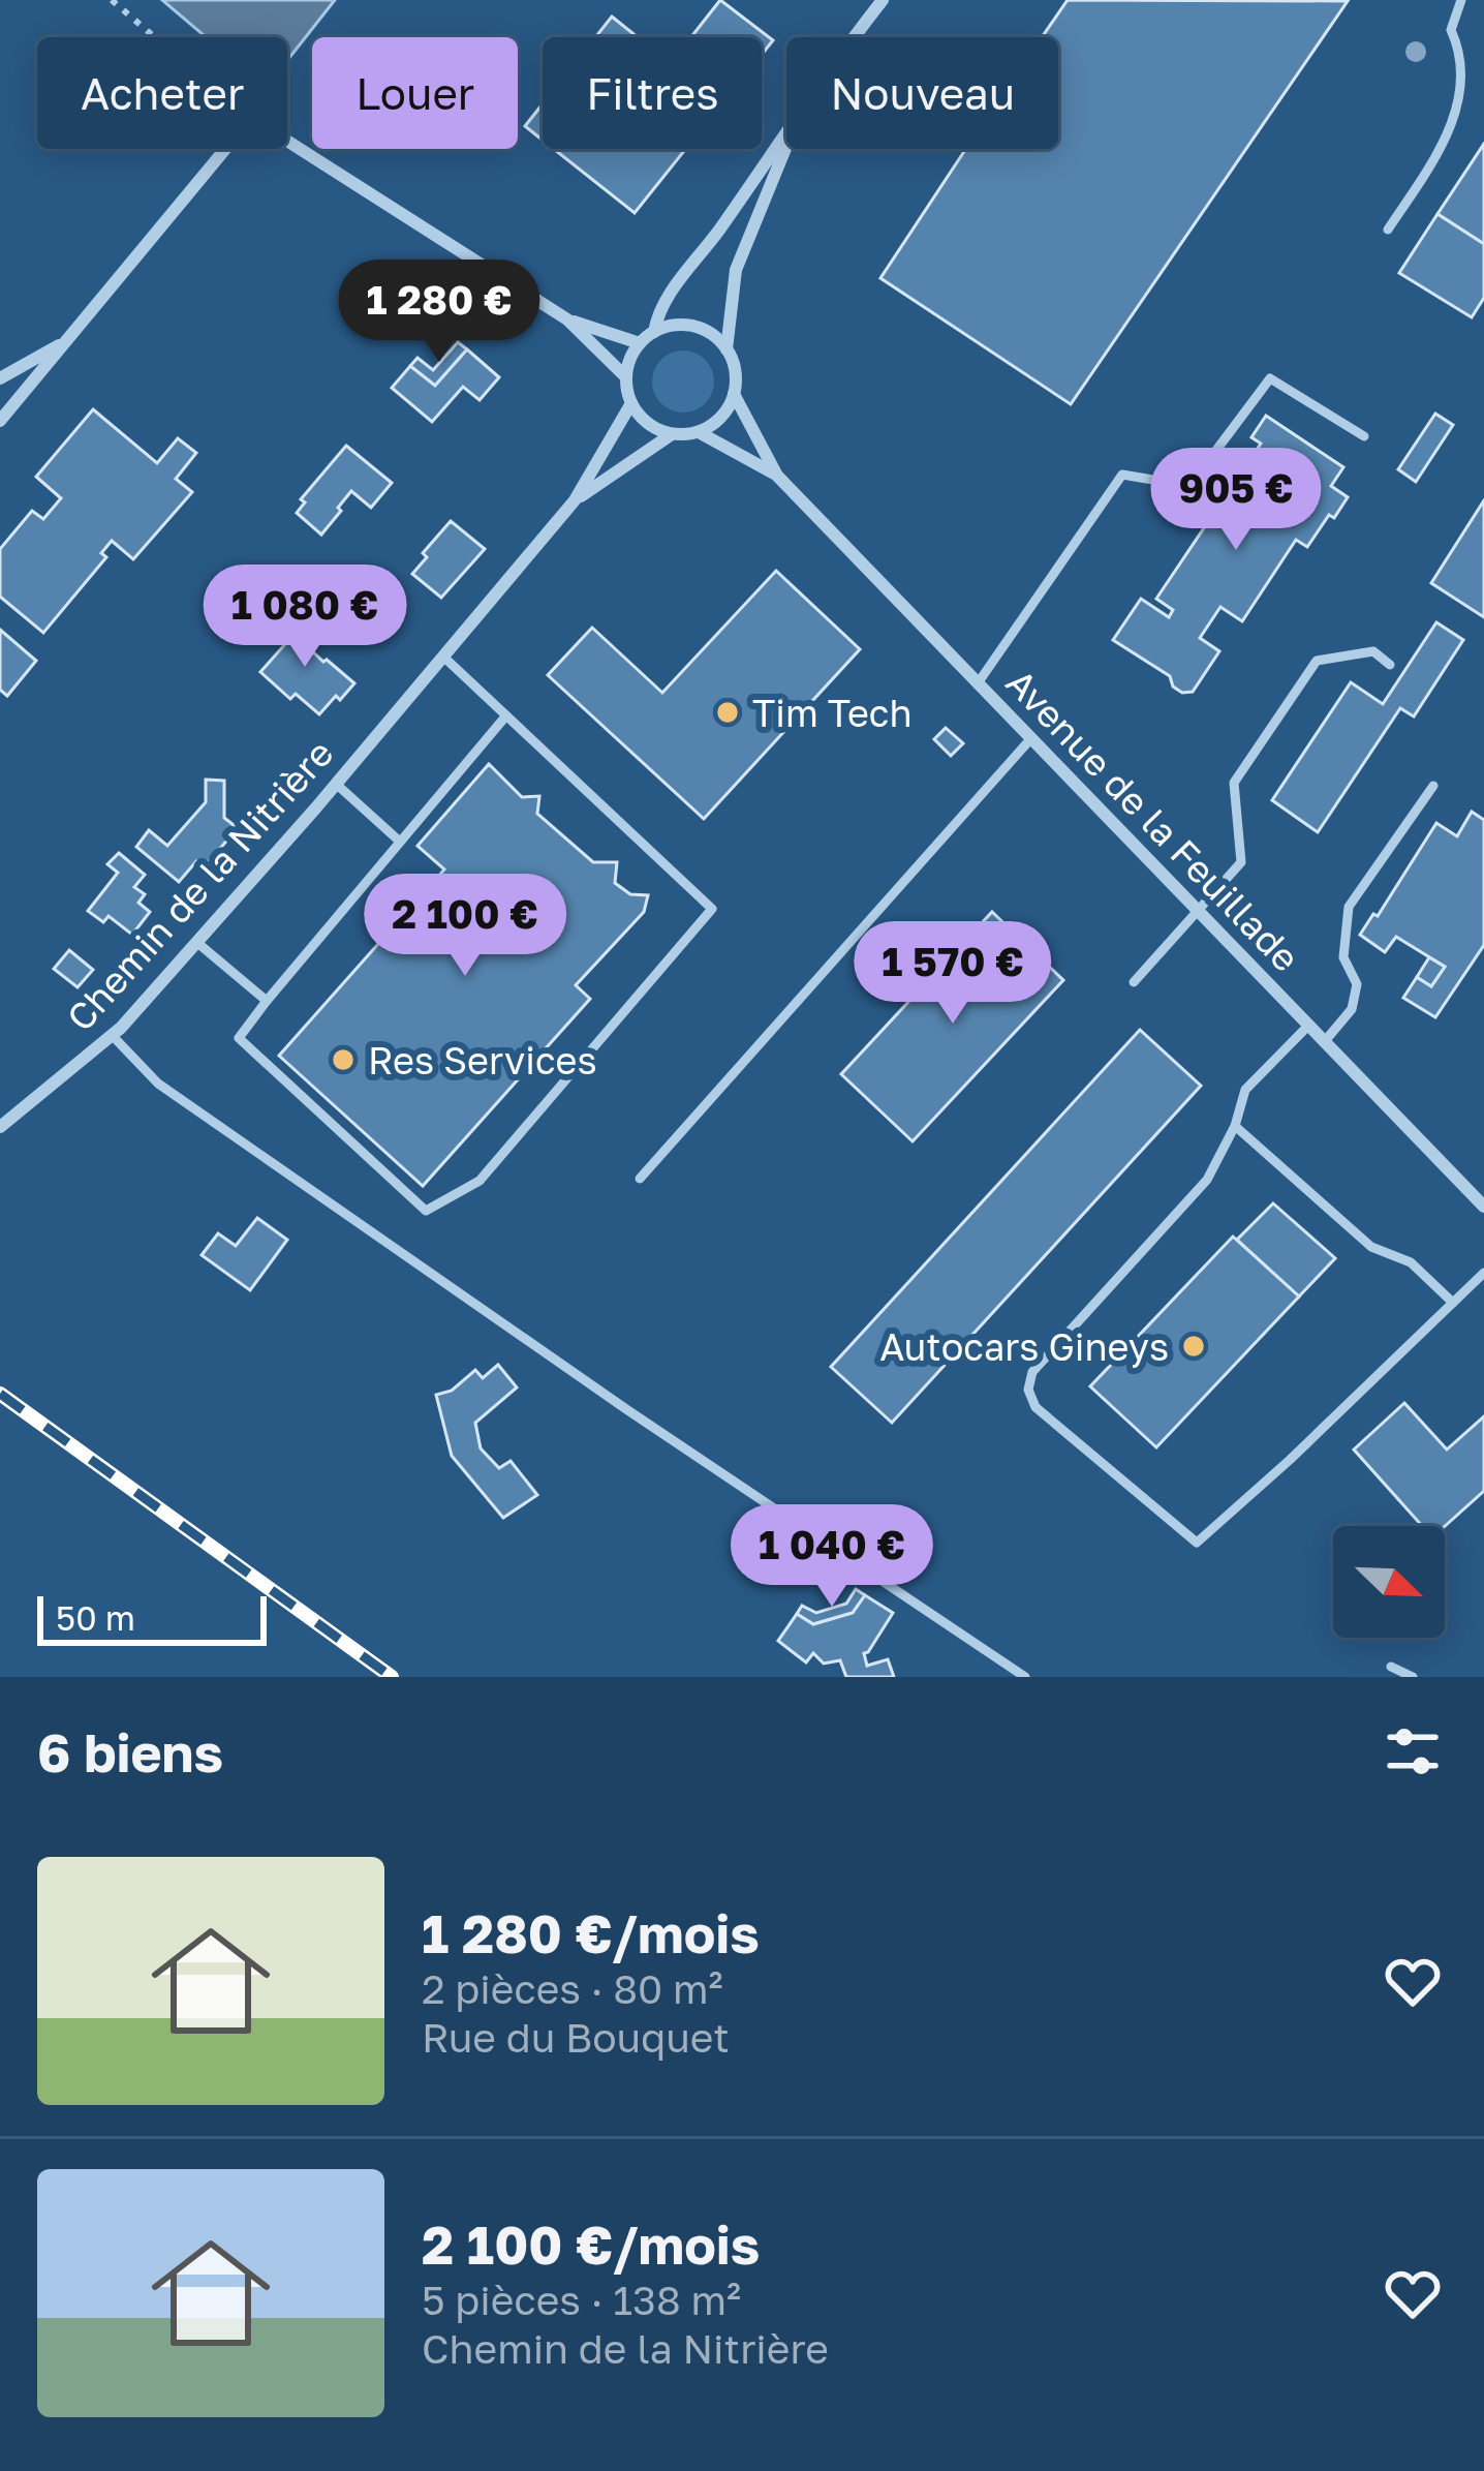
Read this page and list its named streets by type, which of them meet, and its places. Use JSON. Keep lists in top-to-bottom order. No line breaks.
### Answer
{"streets":{"street":["Avenue de la Feuillade","Chemin de la Nitrière"]},"crossings":[["Avenue de la Feuillade","Chemin de la Nitrière"]],"places":["Tim Tech","Res Services","Autocars Gineys"],"scale_bar":"50 m","north":"bottom right","page":{"chip":["Acheter","Louer","Filtres","Nouveau"],"price":["1 280 €","905 €","1 080 €","2 100 €","1 570 €","1 040 €"],"scale":"50 m","heading":"6 biens","list":[{"name":"1 280 €/mois","note":"2 pièces · 80 m² · Rue du Bouquet"},{"name":"2 100 €/mois","note":"5 pièces · 138 m² · Chemin de la Nitrière"}]}}
